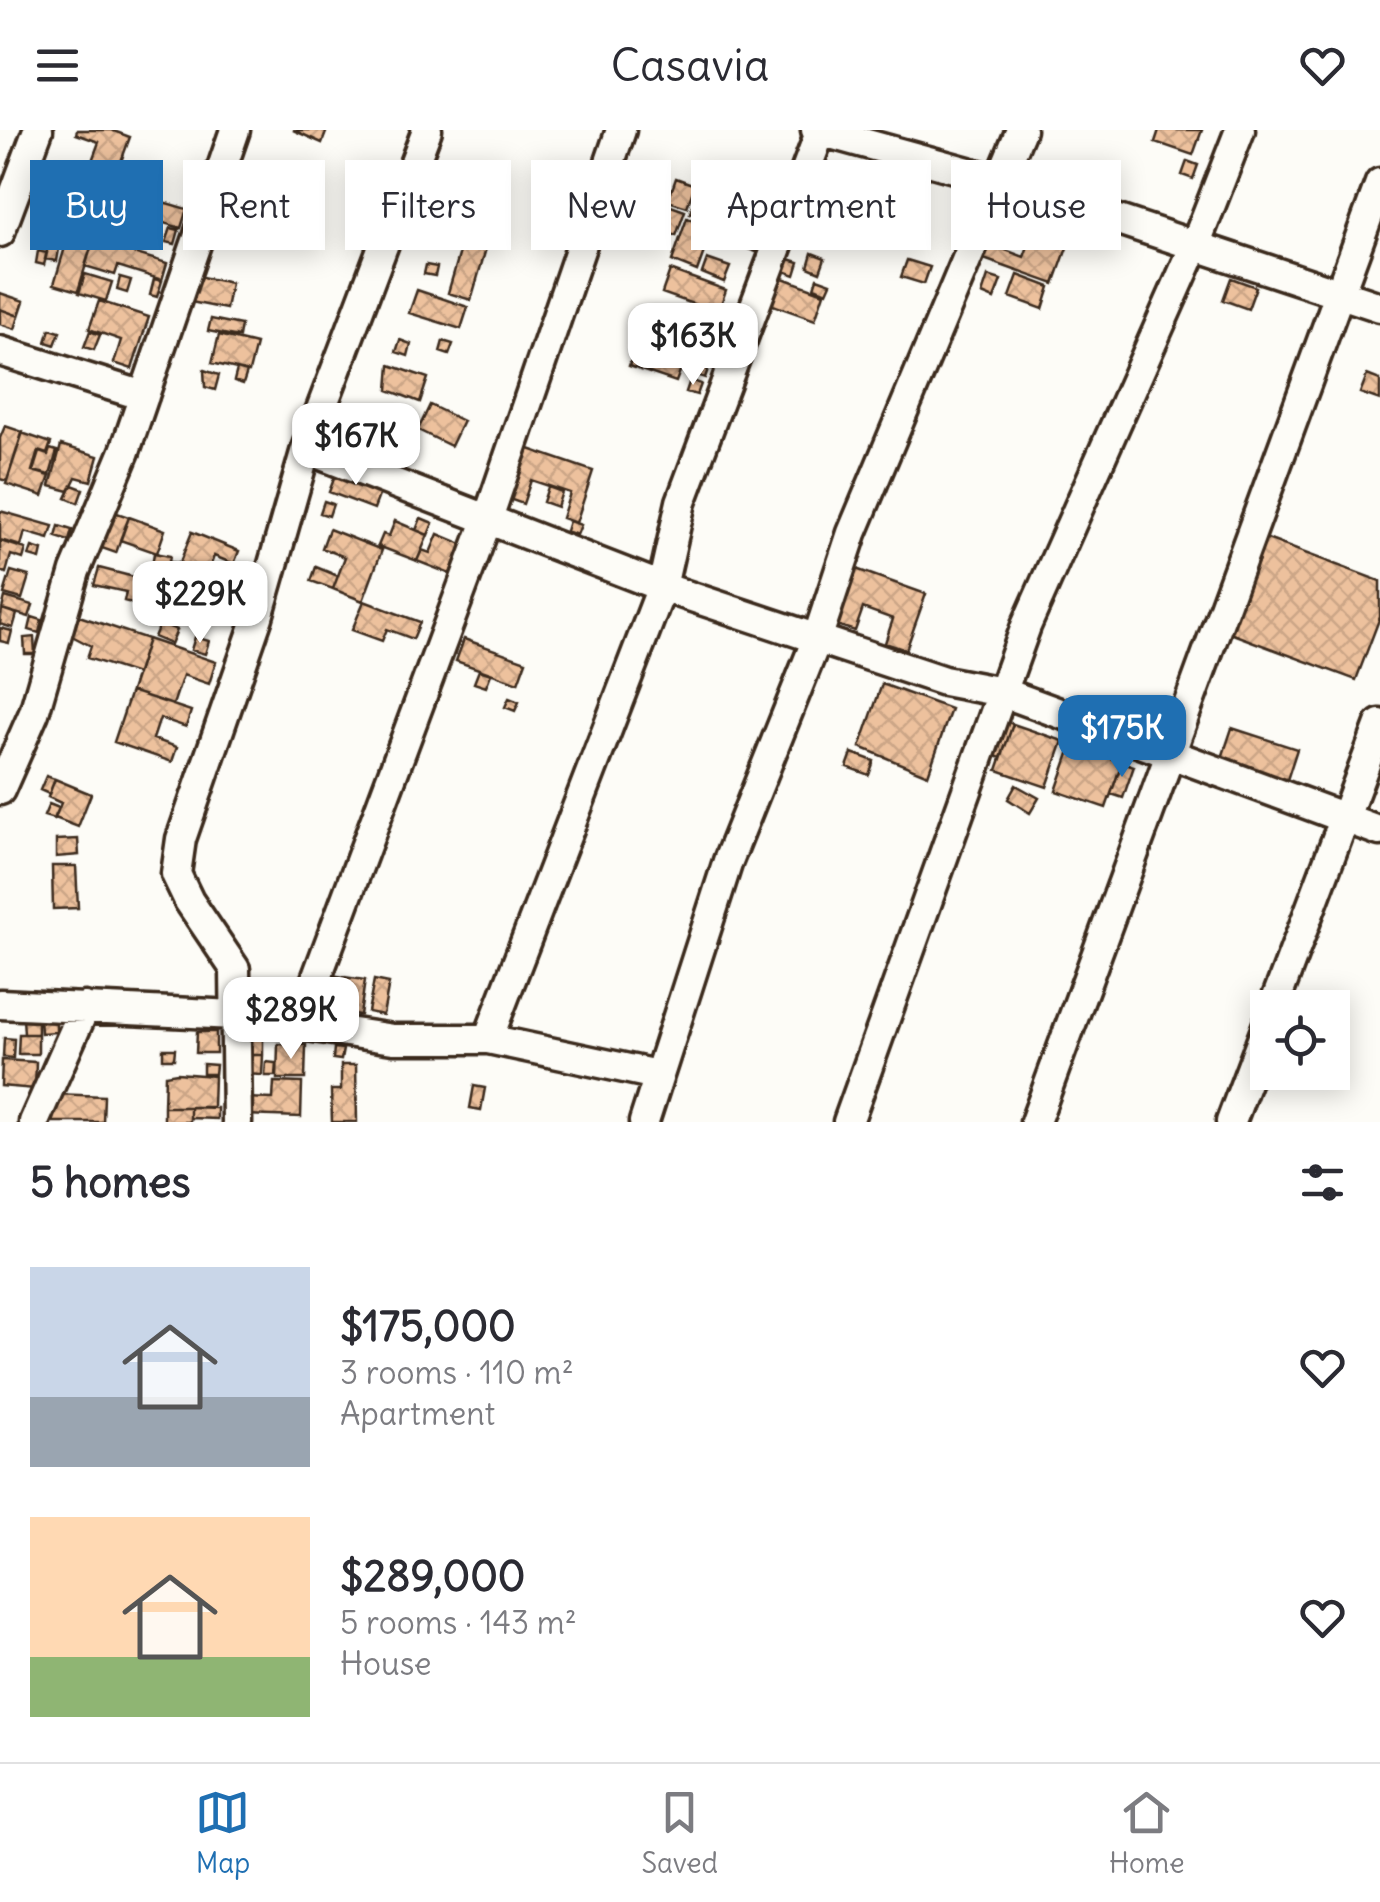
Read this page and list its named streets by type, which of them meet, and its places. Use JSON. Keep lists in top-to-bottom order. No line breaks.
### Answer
{"page":{"header":"Casavia","chip":["Buy","Rent","Filters","New","Apartment","House"],"price":["$163K","$167K","$229K","$175K","$289K"],"heading":"5 homes","list":[{"name":"$175,000","note":"3 rooms · 110 m² · Apartment"},{"name":"$289,000","note":"5 rooms · 143 m² · House"}],"tabs":["Map","Saved","Home"]}}
